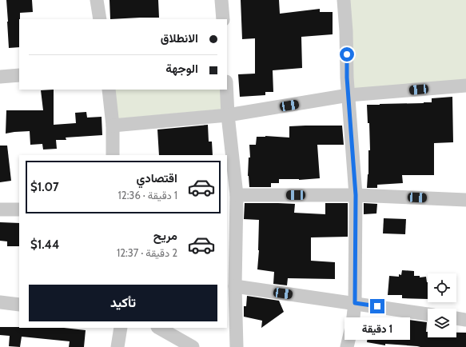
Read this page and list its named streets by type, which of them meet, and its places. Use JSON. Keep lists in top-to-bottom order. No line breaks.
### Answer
{"page":{"banner":["الانطلاق","الوجهة"],"list":[{"name":"اقتصادي","note":"1 دقيقة · 12:36","value":"$1.07"},{"name":"مريح","note":"2 دقيقة · 12:37","value":"$1.44"}],"buttons":"تأكيد","bubble":"1 دقيقة"}}
